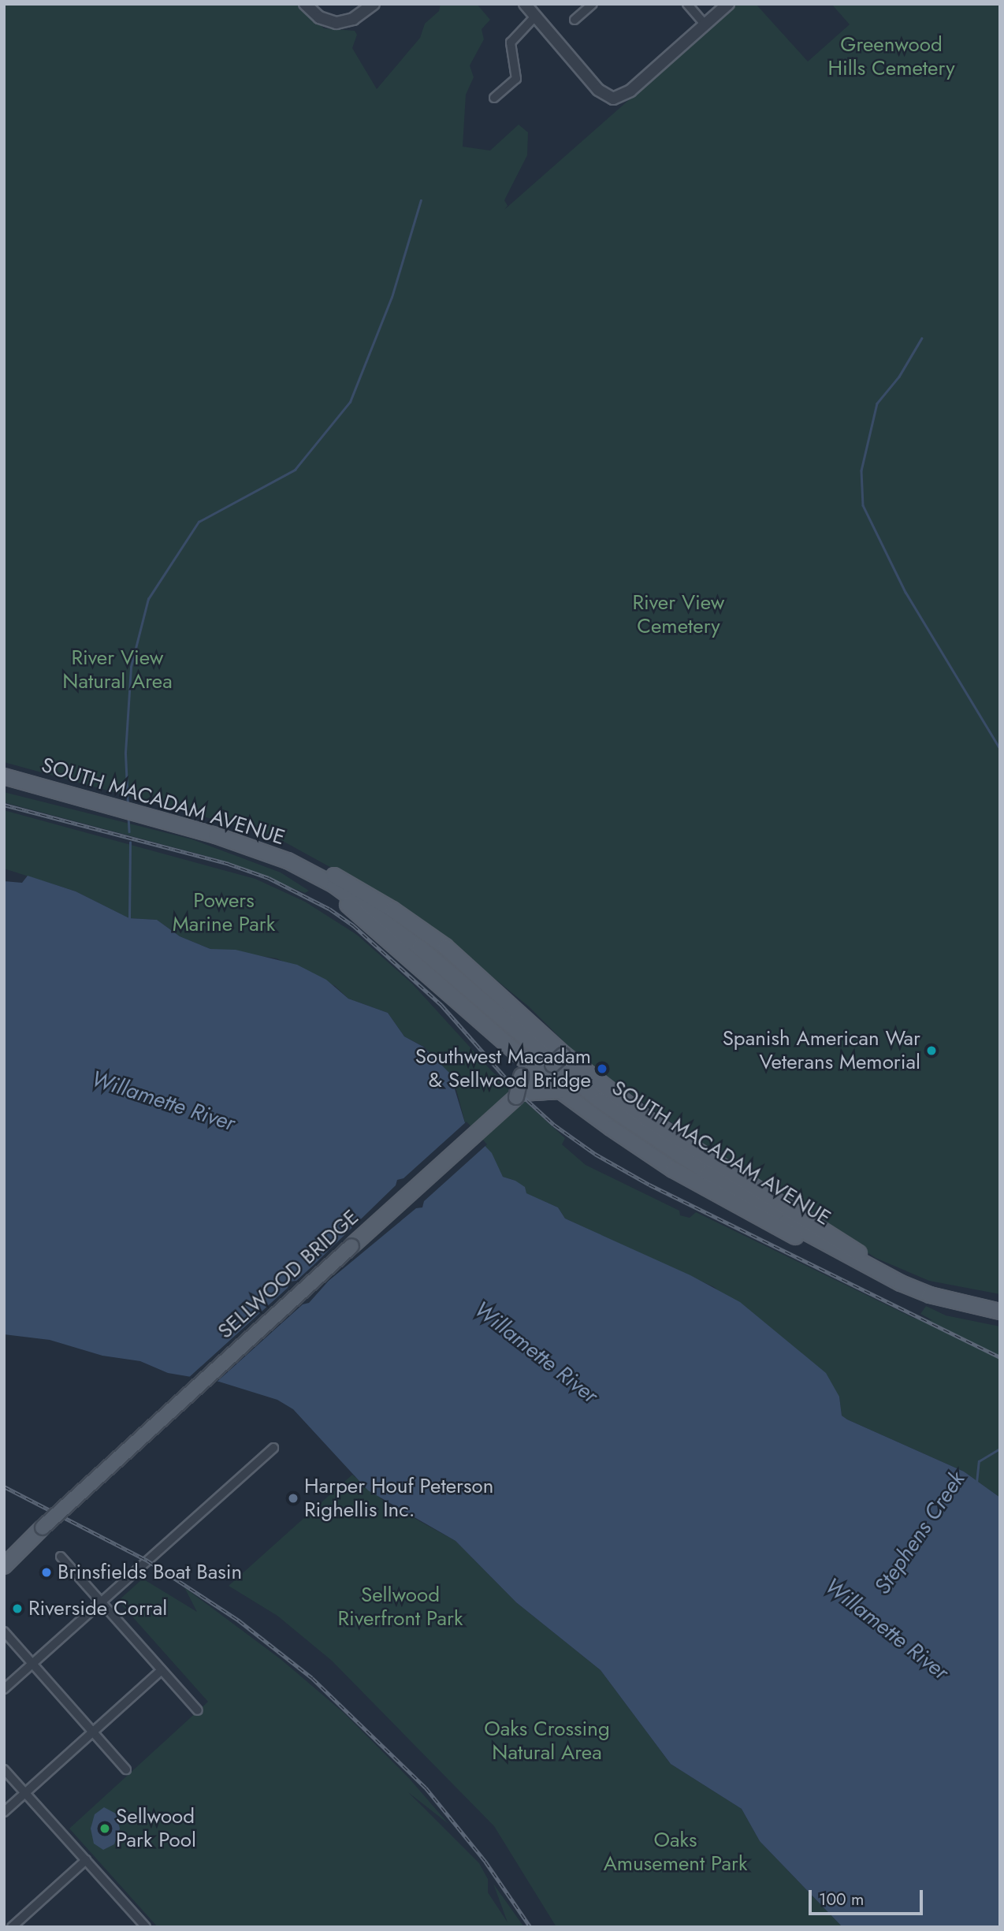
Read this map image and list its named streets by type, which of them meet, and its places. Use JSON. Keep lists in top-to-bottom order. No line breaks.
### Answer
{"streets":{"main road":["SOUTH MACADAM AVENUE","SELLWOOD BRIDGE"]},"water":["Willamette River","Stephens Creek"],"parks":["Greenwood Hills Cemetery","River View Cemetery","River View Natural Area","Powers Marine Park","Sellwood Riverfront Park","Oaks Crossing Natural Area","Oaks Amusement Park"],"places":["Spanish American War Veterans Memorial","Southwest Macadam & Sellwood Bridge","Harper Houf Peterson Righellis Inc.","Brinsfields Boat Basin","Riverside Corral","Sellwood Park Pool"],"scale_bar":"100 m"}
